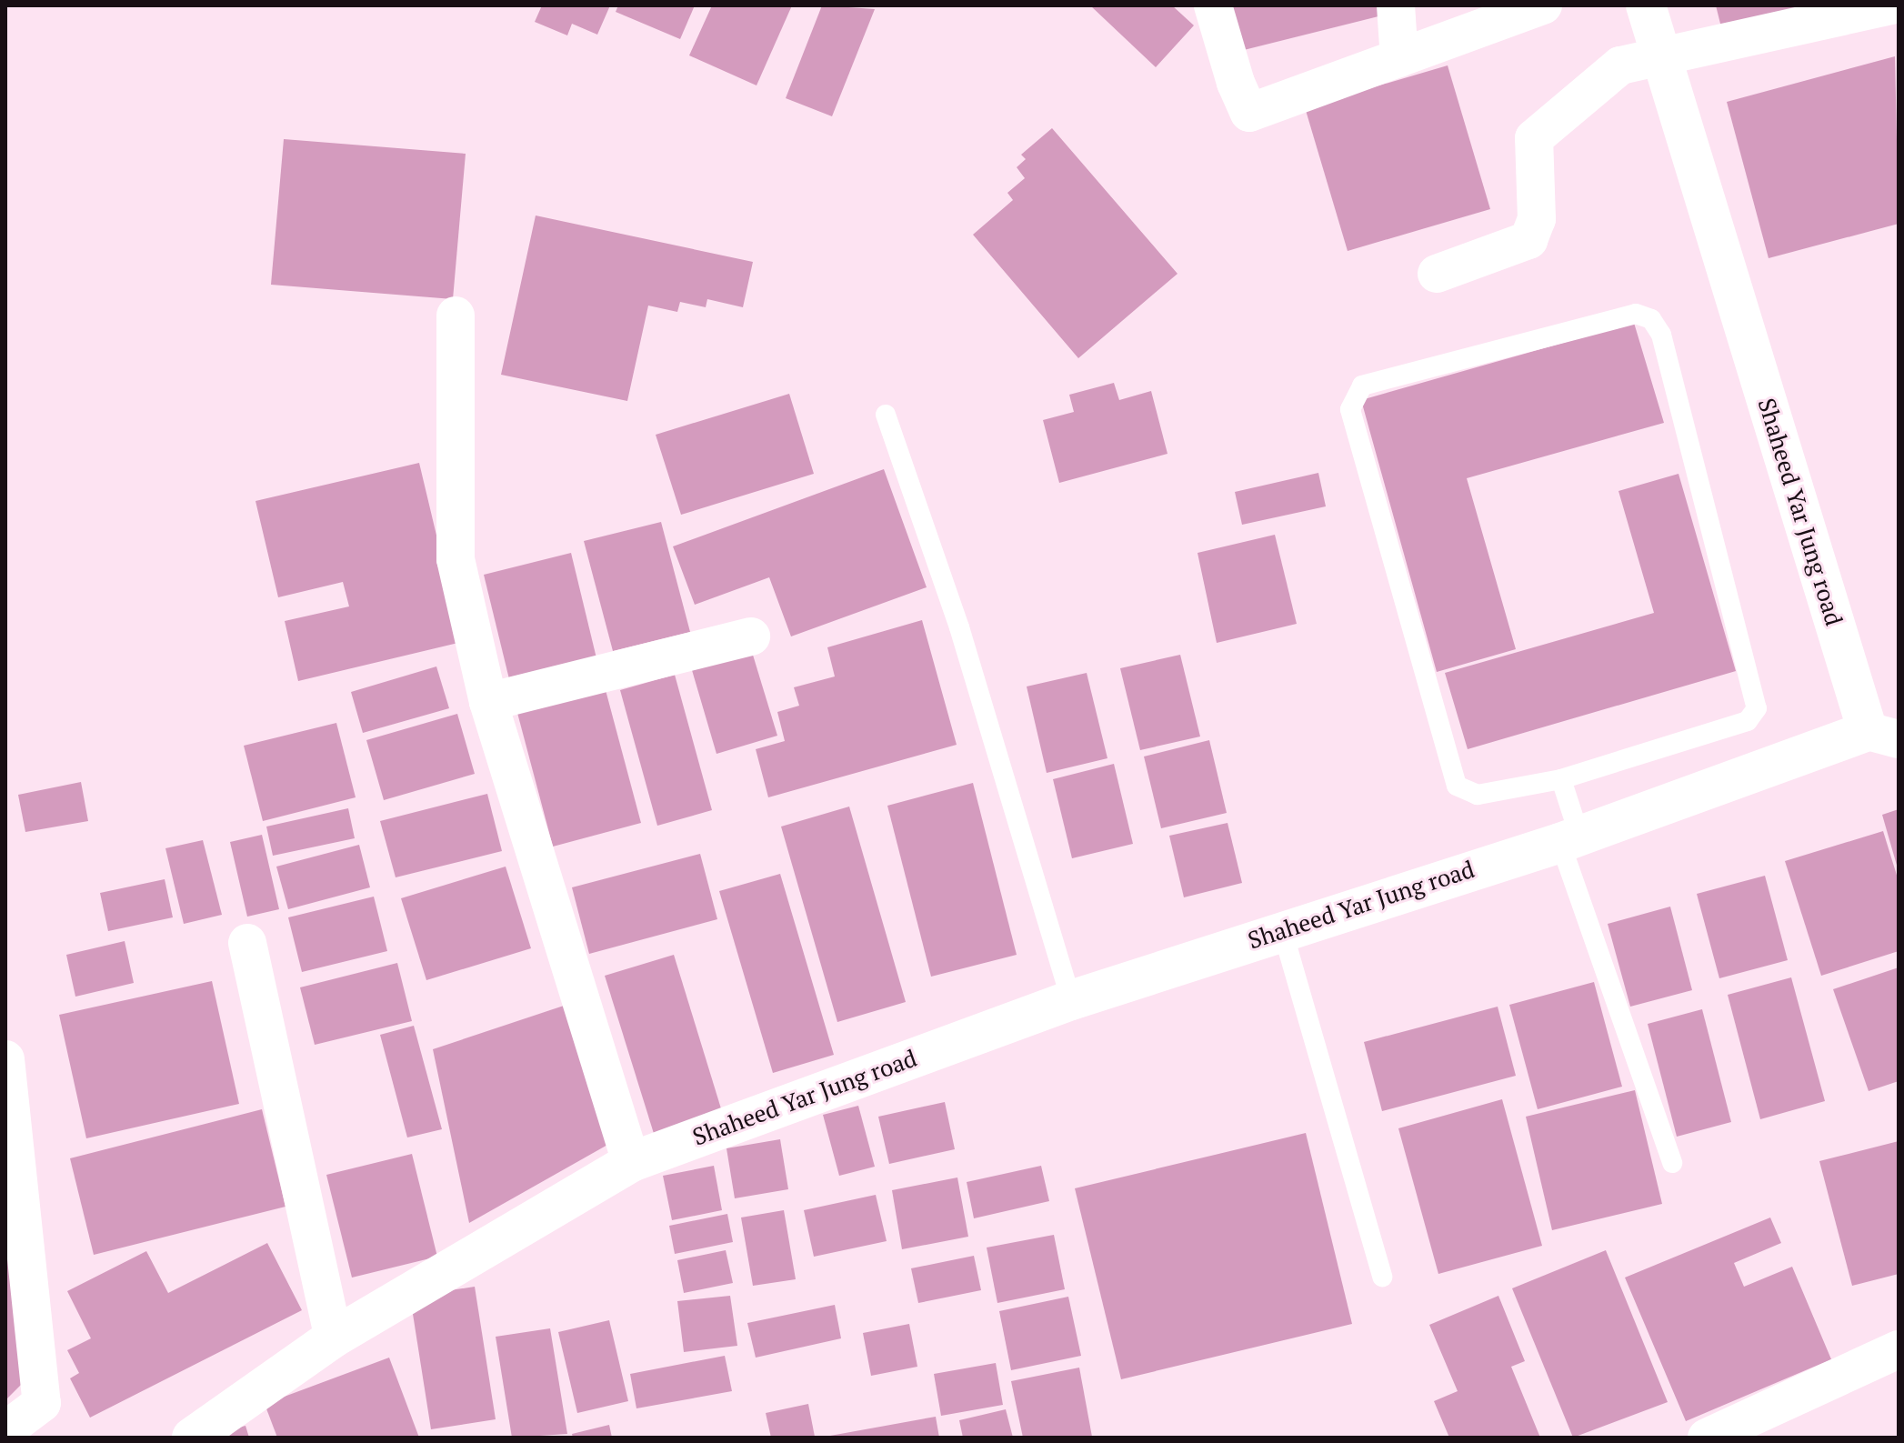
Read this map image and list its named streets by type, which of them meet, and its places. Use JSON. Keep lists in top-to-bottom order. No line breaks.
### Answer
{"streets":{"street":["Shaheed Yar Jung road"]}}
